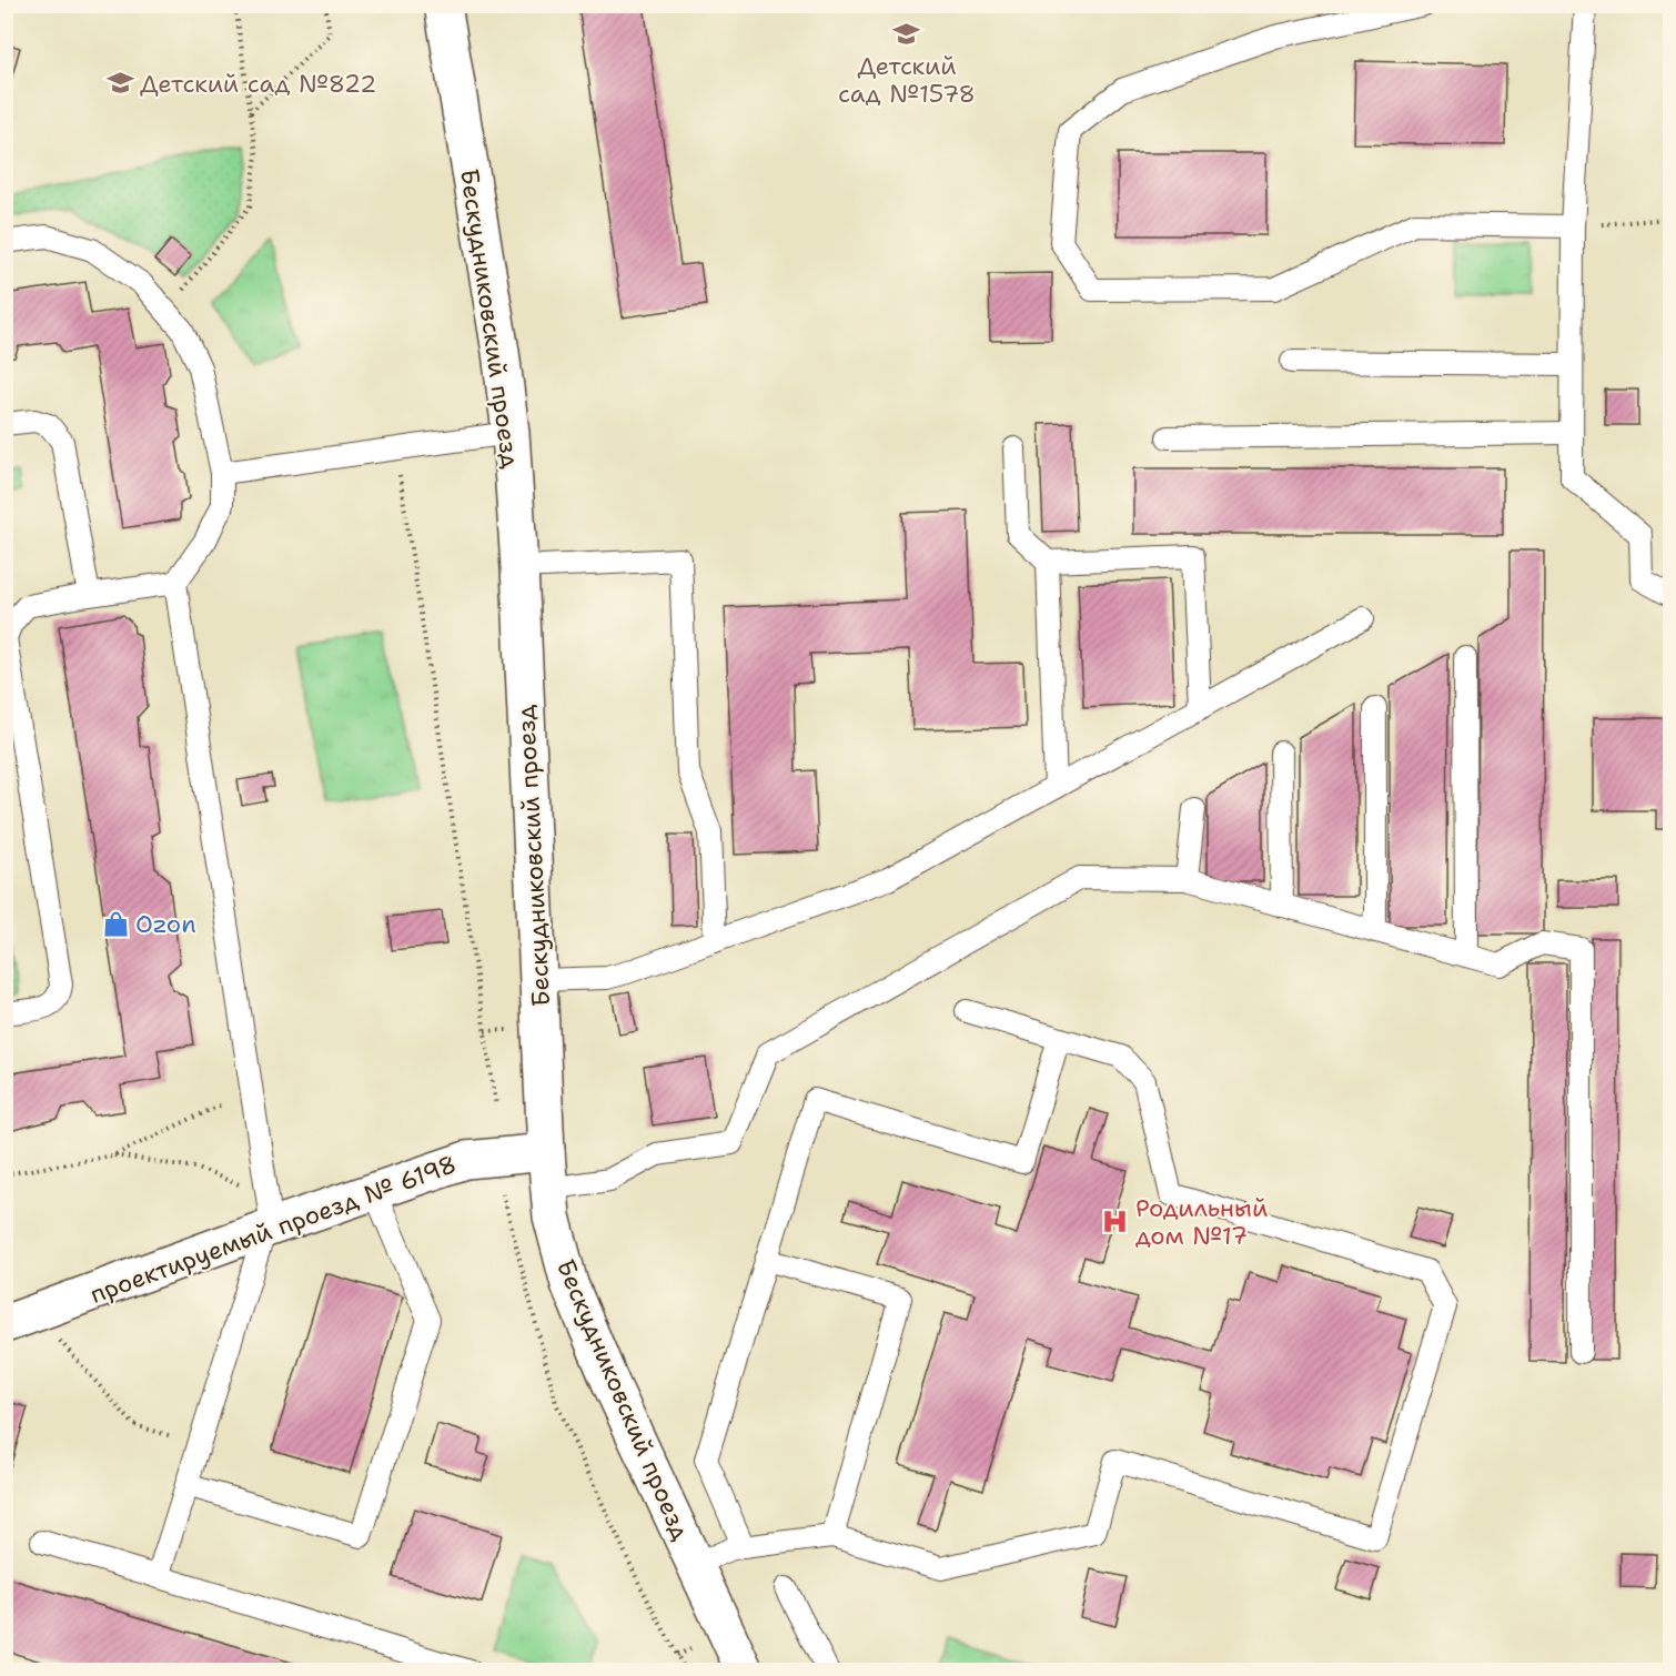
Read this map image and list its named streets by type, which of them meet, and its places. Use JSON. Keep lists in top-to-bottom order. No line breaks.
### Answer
{"streets":{"street":["Бескудниковский проезд","проектируемый проезд № 6198"]},"crossings":[["Бескудниковский проезд","проектируемый проезд № 6198"]],"places":{"school or university":["Детский сад №1578","Детский сад №822"],"shop":["Ozon"],"hospital":["Родильный дом №17"]}}
